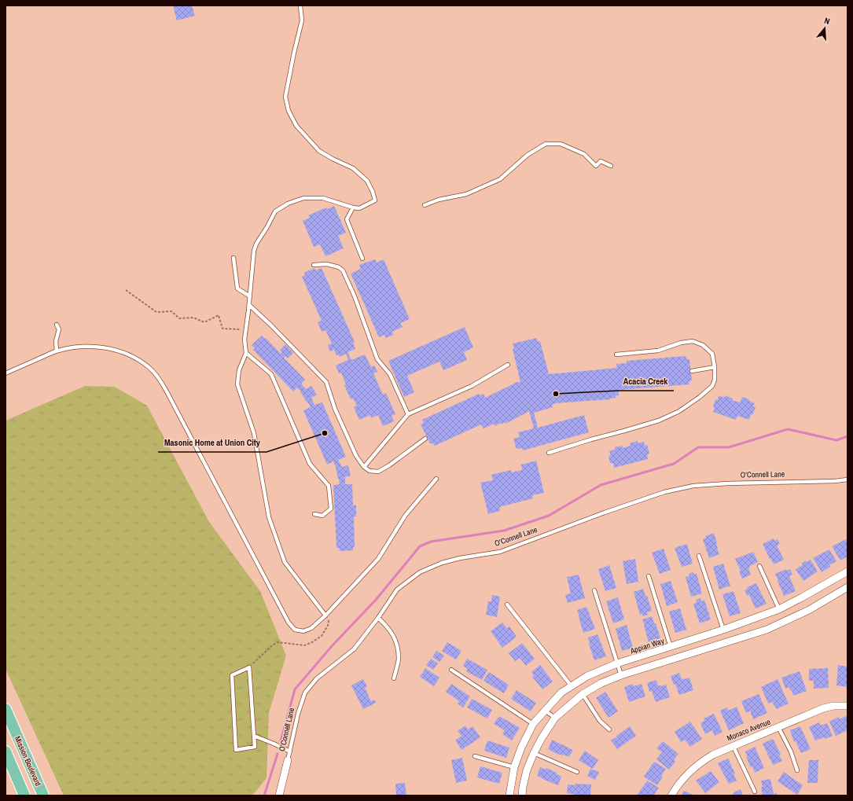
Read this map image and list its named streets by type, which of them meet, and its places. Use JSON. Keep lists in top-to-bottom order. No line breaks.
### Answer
{"streets":{"main road":["Mission Boulevard"],"street":["O’Connell Lane","Appian Way","Monaco Avenue"]},"places":["Acacia Creek","Masonic Home at Union City"],"north":"top"}
